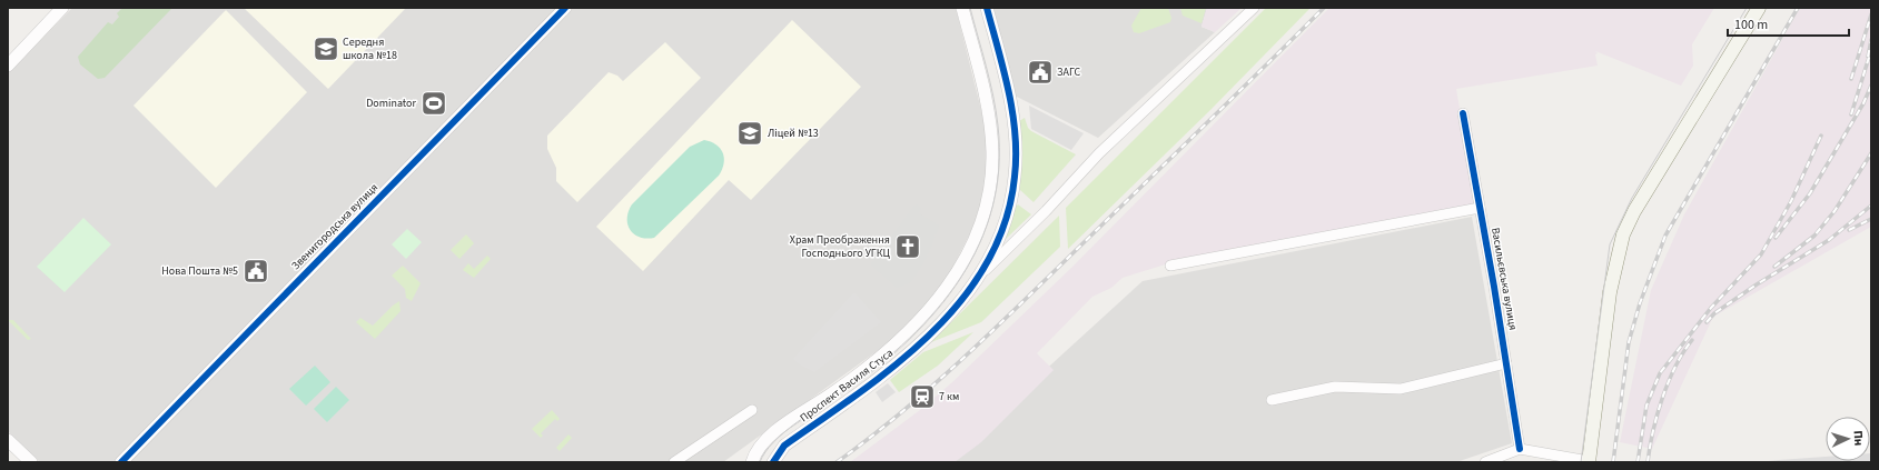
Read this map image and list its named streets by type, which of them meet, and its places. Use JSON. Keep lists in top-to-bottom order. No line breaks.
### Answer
{"streets":{"street":["Звенигородська вулиця","Васильєвська вулиця","Проспект Василя Стуса"]},"places":{"school or university":["Середня школа №18","Ліцей №13"],"public building":["ЗАГС","Нова Пошта №5"],"sports":["Dominator"],"church":["Храм Преображення Господнього УГКЦ"],"station":["7 км"]},"scale_bar":"100 m","north":"right"}
